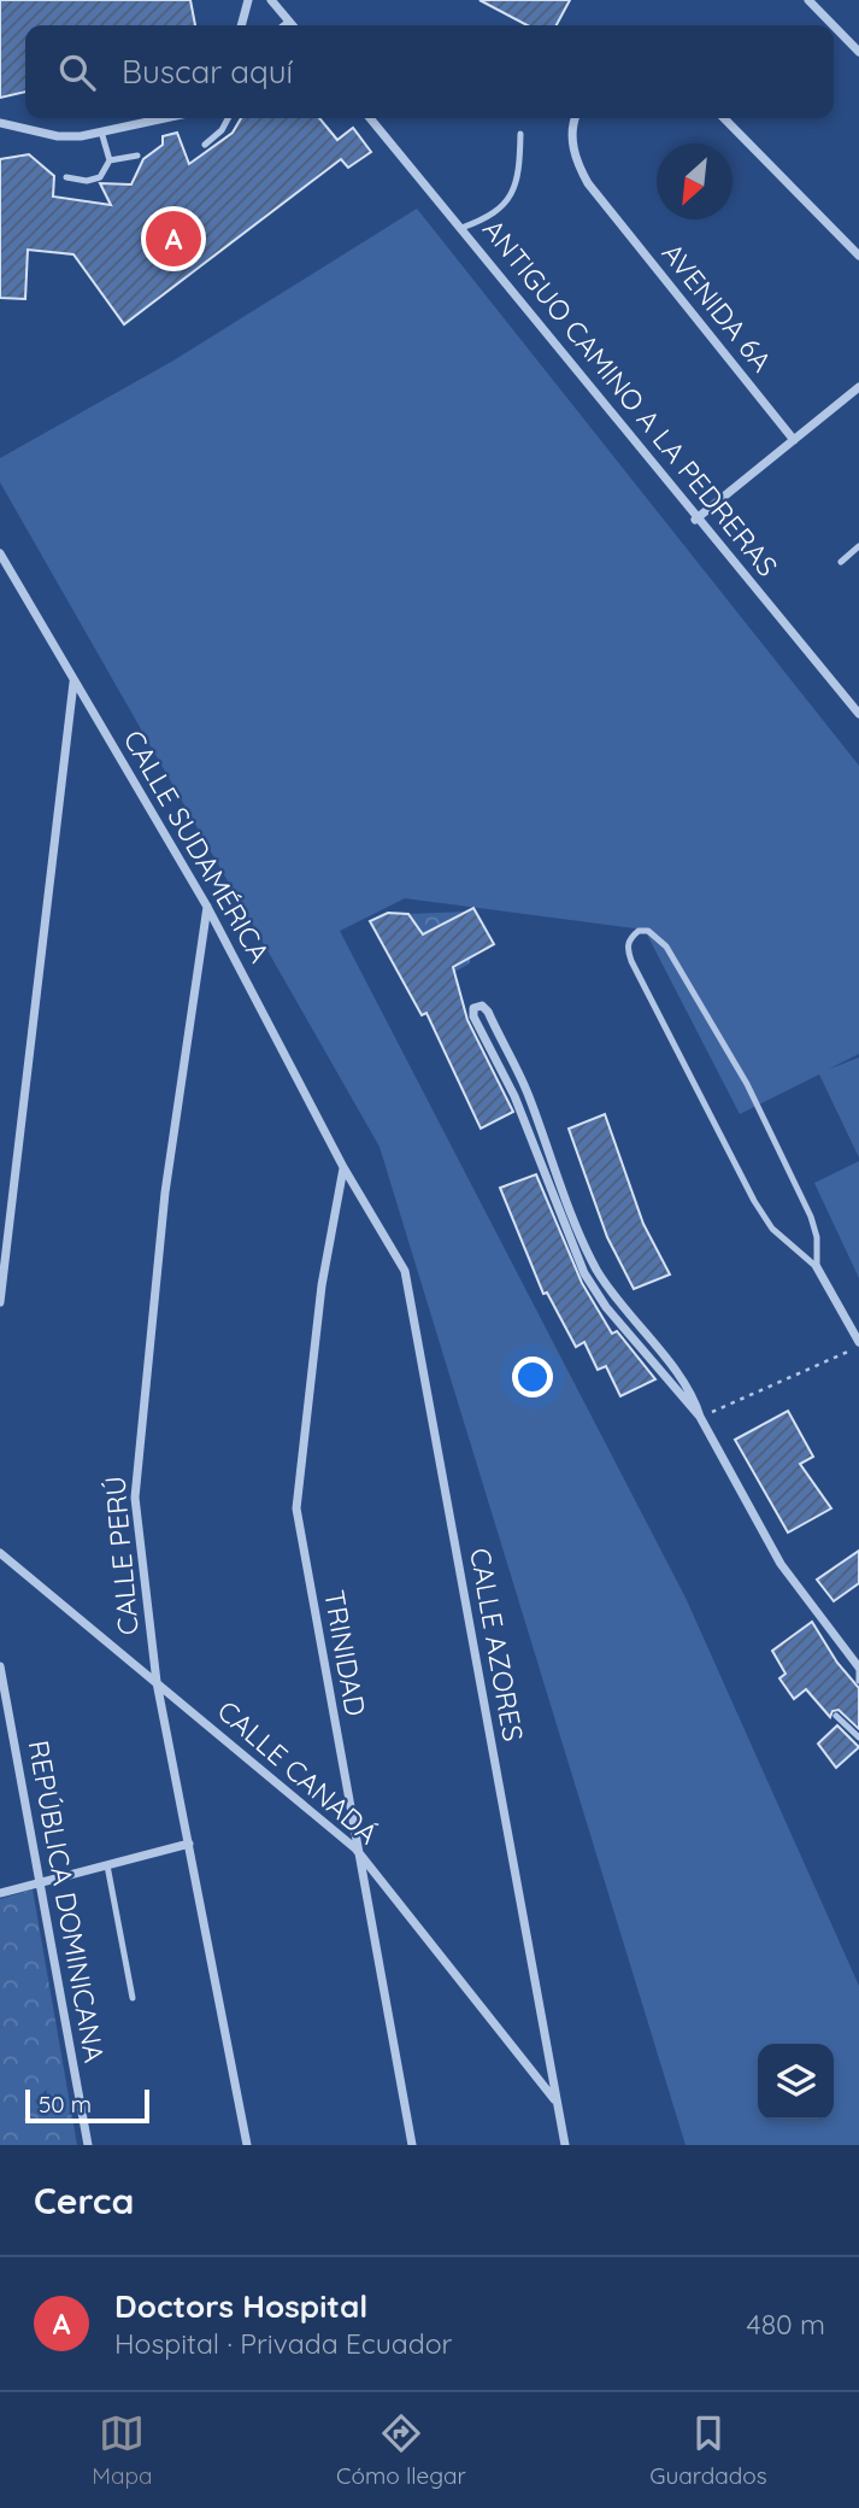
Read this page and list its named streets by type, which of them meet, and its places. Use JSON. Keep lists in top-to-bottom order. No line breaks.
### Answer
{"streets":{"street":["AVENIDA 6A","ANTIGUO CAMINO A LA PEDRERAS","CALLE SUDAMÉRICA","CALLE PERÚ","CALLE AZORES","TRINIDAD","CALLE CANADÁ","REPÚBLICA DOMINICANA"]},"crossings":[["CALLE SUDAMÉRICA","CALLE PERÚ"],["CALLE SUDAMÉRICA","CALLE AZORES"],["CALLE SUDAMÉRICA","TRINIDAD"],["CALLE PERÚ","CALLE CANADÁ"],["CALLE AZORES","TRINIDAD"],["CALLE AZORES","CALLE CANADÁ"],["TRINIDAD","CALLE CANADÁ"]],"scale_bar":"50 m","north":"bottom left","page":{"search":"Buscar aquí","pins":"A","scale":"50 m","heading":"Cerca","list":[{"mark":"A","name":"Doctors Hospital","note":"Hospital · Privada Ecuador","value":"480 m"}],"nav":["Mapa","Cómo llegar","Guardados"]}}
